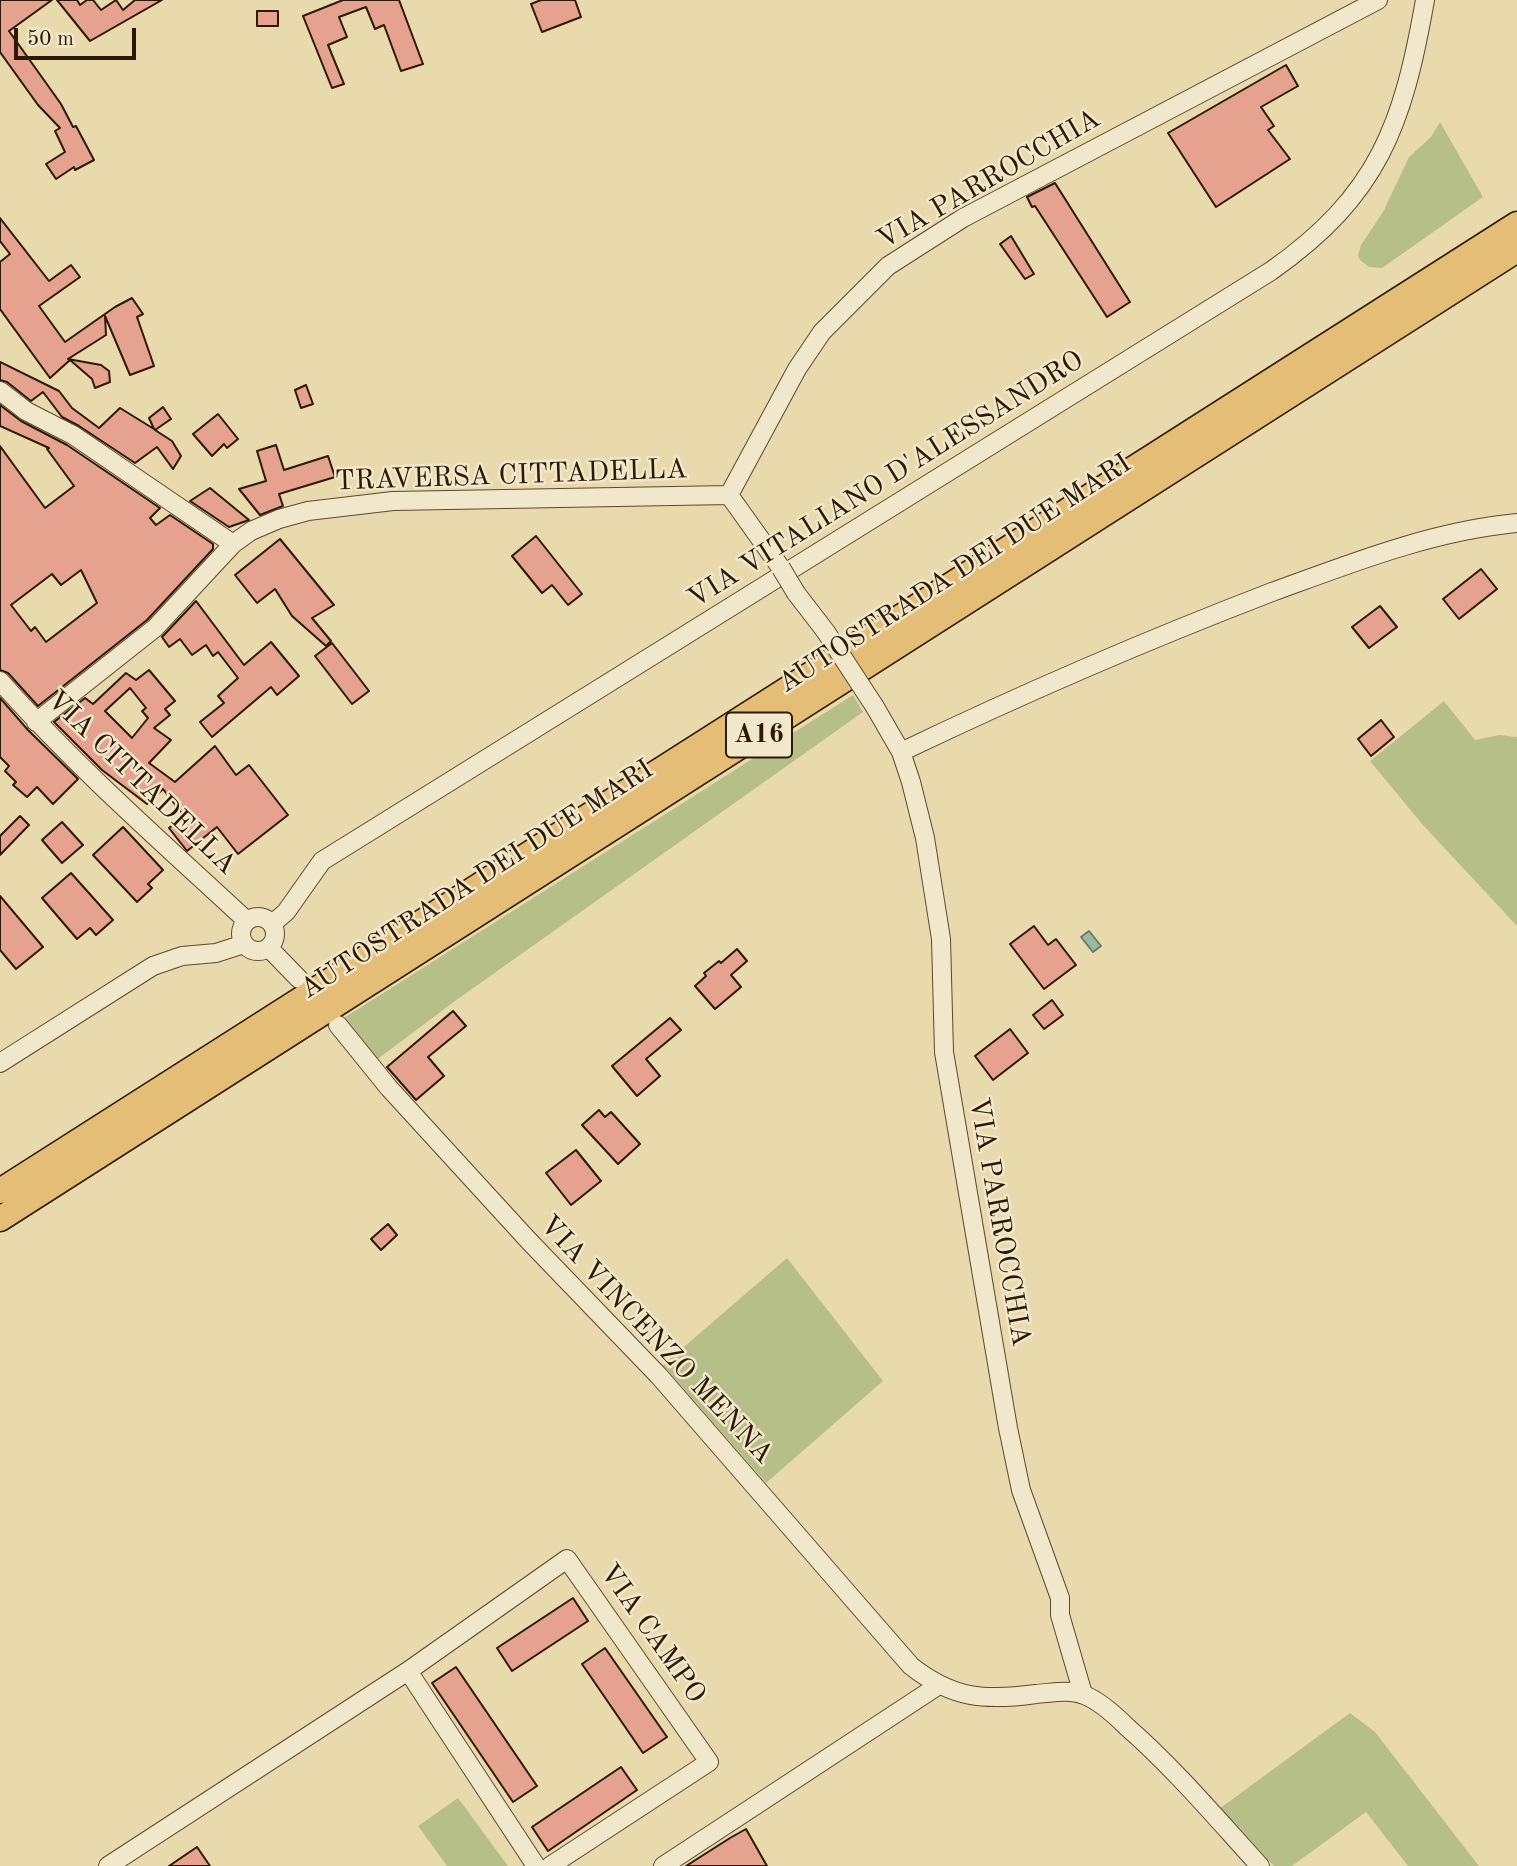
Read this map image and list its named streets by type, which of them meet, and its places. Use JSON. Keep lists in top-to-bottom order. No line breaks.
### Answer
{"streets":{"highway":["AUTOSTRADA DEI DUE MARI","A16"],"street":["VIA PARROCCHIA","TRAVERSA CITTADELLA","VIA VITALIANO D'ALESSANDRO","VIA CITTADELLA","VIA VINCENZO MENNA","VIA CAMPO"]},"crossings":[["VIA PARROCCHIA","TRAVERSA CITTADELLA"],["TRAVERSA CITTADELLA","VIA CITTADELLA"],["VIA VITALIANO D'ALESSANDRO","VIA CITTADELLA"]],"scale_bar":"50 m"}
